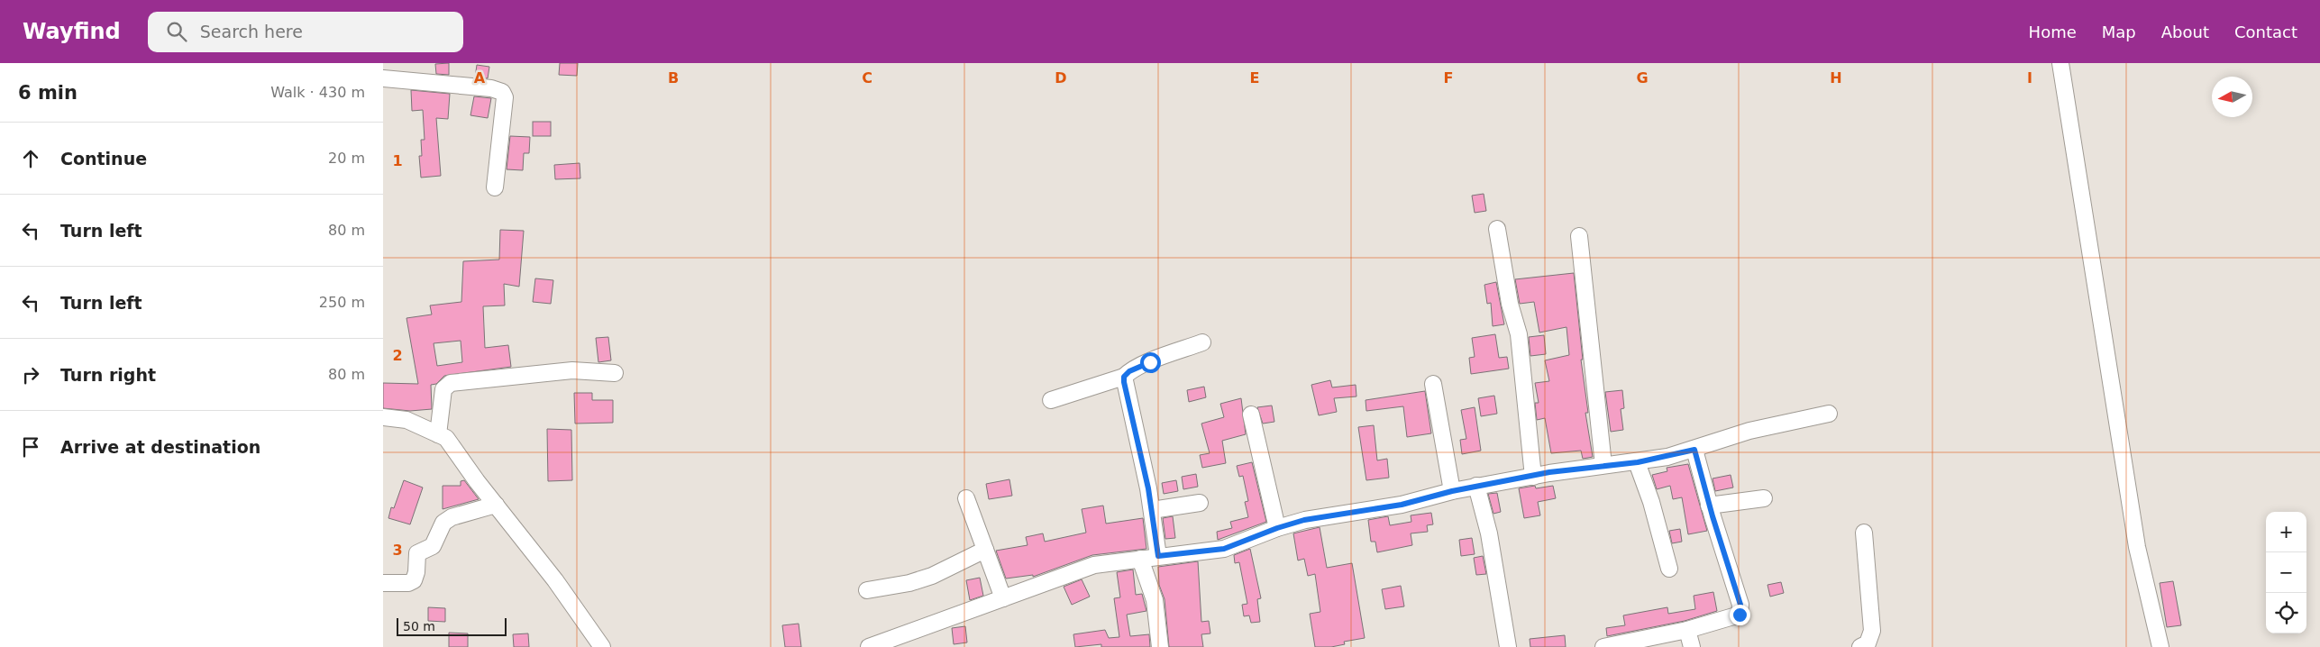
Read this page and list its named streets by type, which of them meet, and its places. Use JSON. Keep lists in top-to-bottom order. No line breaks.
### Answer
{"scale_bar":"50 m","north":"left","page":{"header":"Wayfind","search":"Search here","nav":["Home","Map","About","Contact"],"heading":["6 min","Walk · 430 m"],"list":[["Continue","20 m"],["Turn left","80 m"],["Turn left","250 m"],["Turn right","80 m"],"Arrive at destination"],"map_buttons":["+","−"],"scale":"50 m"},"grid":{"columns":["A","B","C","D","E","F","G","H","I"],"rows":["1","2","3"]}}
